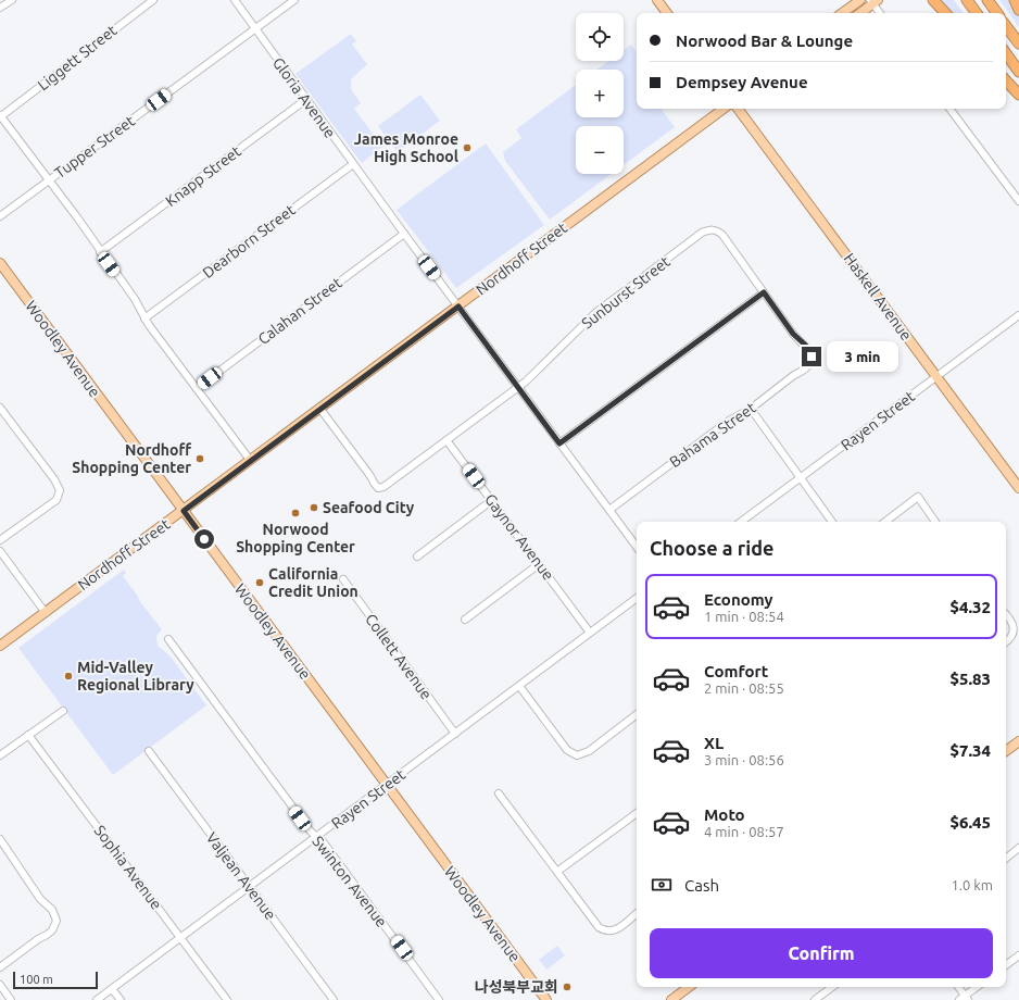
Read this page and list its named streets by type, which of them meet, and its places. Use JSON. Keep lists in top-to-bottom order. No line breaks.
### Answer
{"streets":{"main road":["Nordhoff Street","Haskell Avenue","Woodley Avenue"],"street":["Liggett Street","Gloria Avenue","Tupper Street","Knapp Street","Dearborn Street","Sunburst Street","Calahan Street","Rayen Street","Bahama Street","Gaynor Avenue","Collett Avenue","Sophia Avenue","Valjean Avenue","Swinton Avenue"]},"crossings":[["Gloria Avenue","Tupper Street"],["Gloria Avenue","Knapp Street"],["Gloria Avenue","Dearborn Street"],["Gloria Avenue","Nordhoff Street"],["Gloria Avenue","Sunburst Street"],["Gloria Avenue","Calahan Street"],["Gloria Avenue","Bahama Street"],["Nordhoff Street","Sunburst Street"],["Nordhoff Street","Woodley Avenue"],["Sunburst Street","Bahama Street"],["Sunburst Street","Gaynor Avenue"],["Haskell Avenue","Rayen Street"],["Woodley Avenue","Rayen Street"],["Rayen Street","Gaynor Avenue"],["Rayen Street","Collett Avenue"],["Rayen Street","Sophia Avenue"],["Rayen Street","Valjean Avenue"],["Rayen Street","Swinton Avenue"]],"places":["James Monroe High School","Nordhoff Shopping Center","Seafood City","Norwood Shopping Center","California Credit Union","Mid-Valley Regional Library","나성북부교회"],"scale_bar":"100 m","page":{"map_buttons":["+","−"],"banner":["Norwood Bar & Lounge","Dempsey Avenue"],"bubble":"3 min","heading":"Choose a ride","list":[{"name":"Economy","note":"1 min · 08:54","value":"$4.32"},{"name":"Comfort","note":"2 min · 08:55","value":"$5.83"},{"name":"XL","note":"3 min · 08:56","value":"$7.34"},{"name":"Moto","note":"4 min · 08:57","value":"$6.45"}],"pay":["Cash","1.0 km"],"buttons":"Confirm","scale":"100 m"}}
